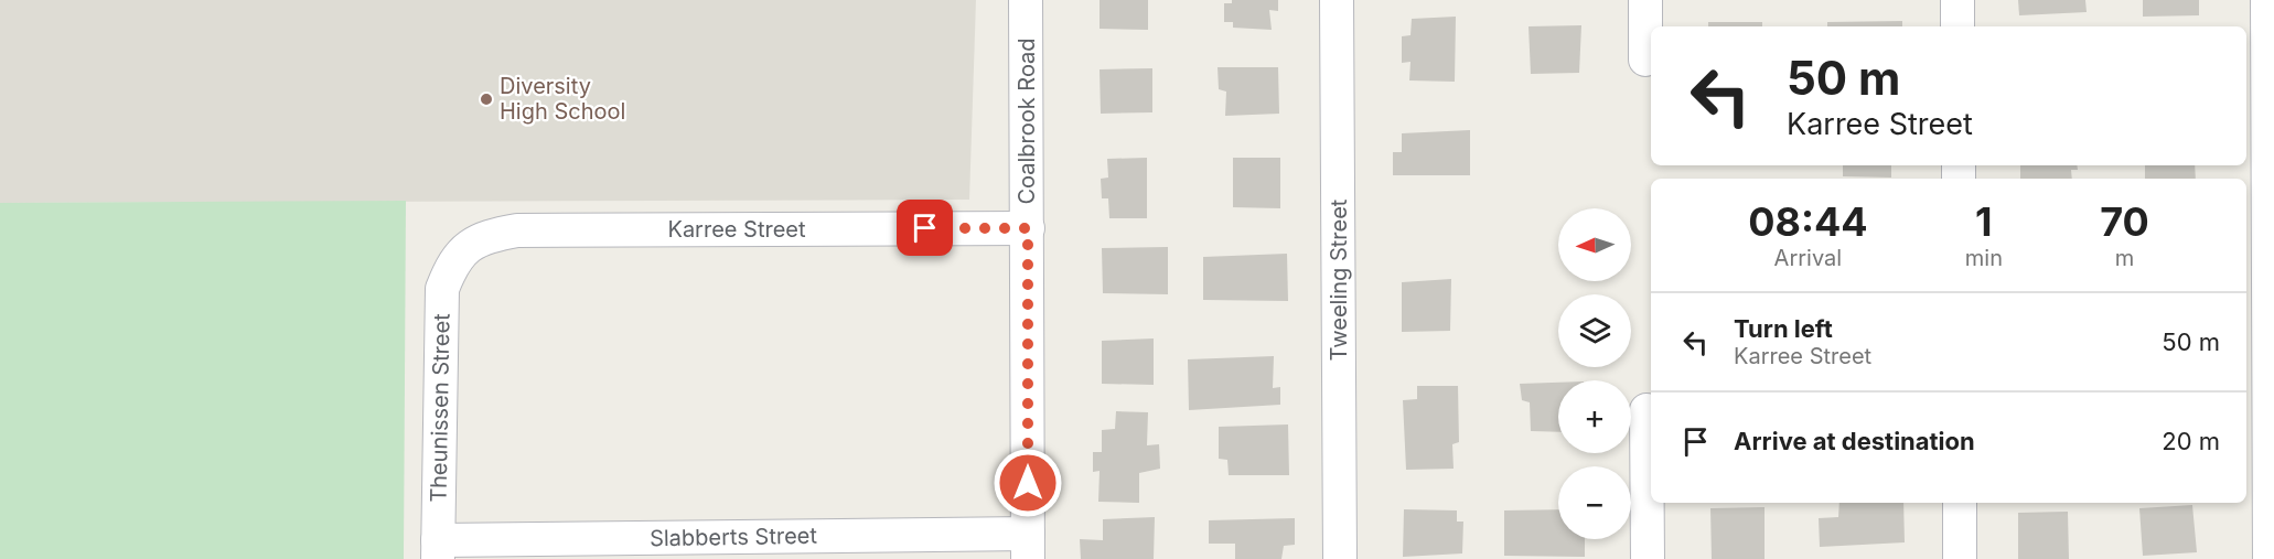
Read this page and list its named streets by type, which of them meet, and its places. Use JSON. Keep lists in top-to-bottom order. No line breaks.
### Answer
{"streets":{"street":["Coalbrook Road","Karree Street","Tweeling Street","Theunissen Street","Slabberts Street"]},"crossings":[["Coalbrook Road","Karree Street"],["Coalbrook Road","Slabberts Street"],["Karree Street","Theunissen Street"],["Theunissen Street","Slabberts Street"]],"places":["Diversity High School"],"north":"left","page":{"turn":["50 m","Karree Street"],"eta":["08:44","Arrival","1","min","70","m"],"map_buttons":["+","−"],"list":[{"name":"Turn left","note":"Karree Street","value":"50 m"},{"name":"Arrive at destination","value":"20 m"}]}}
